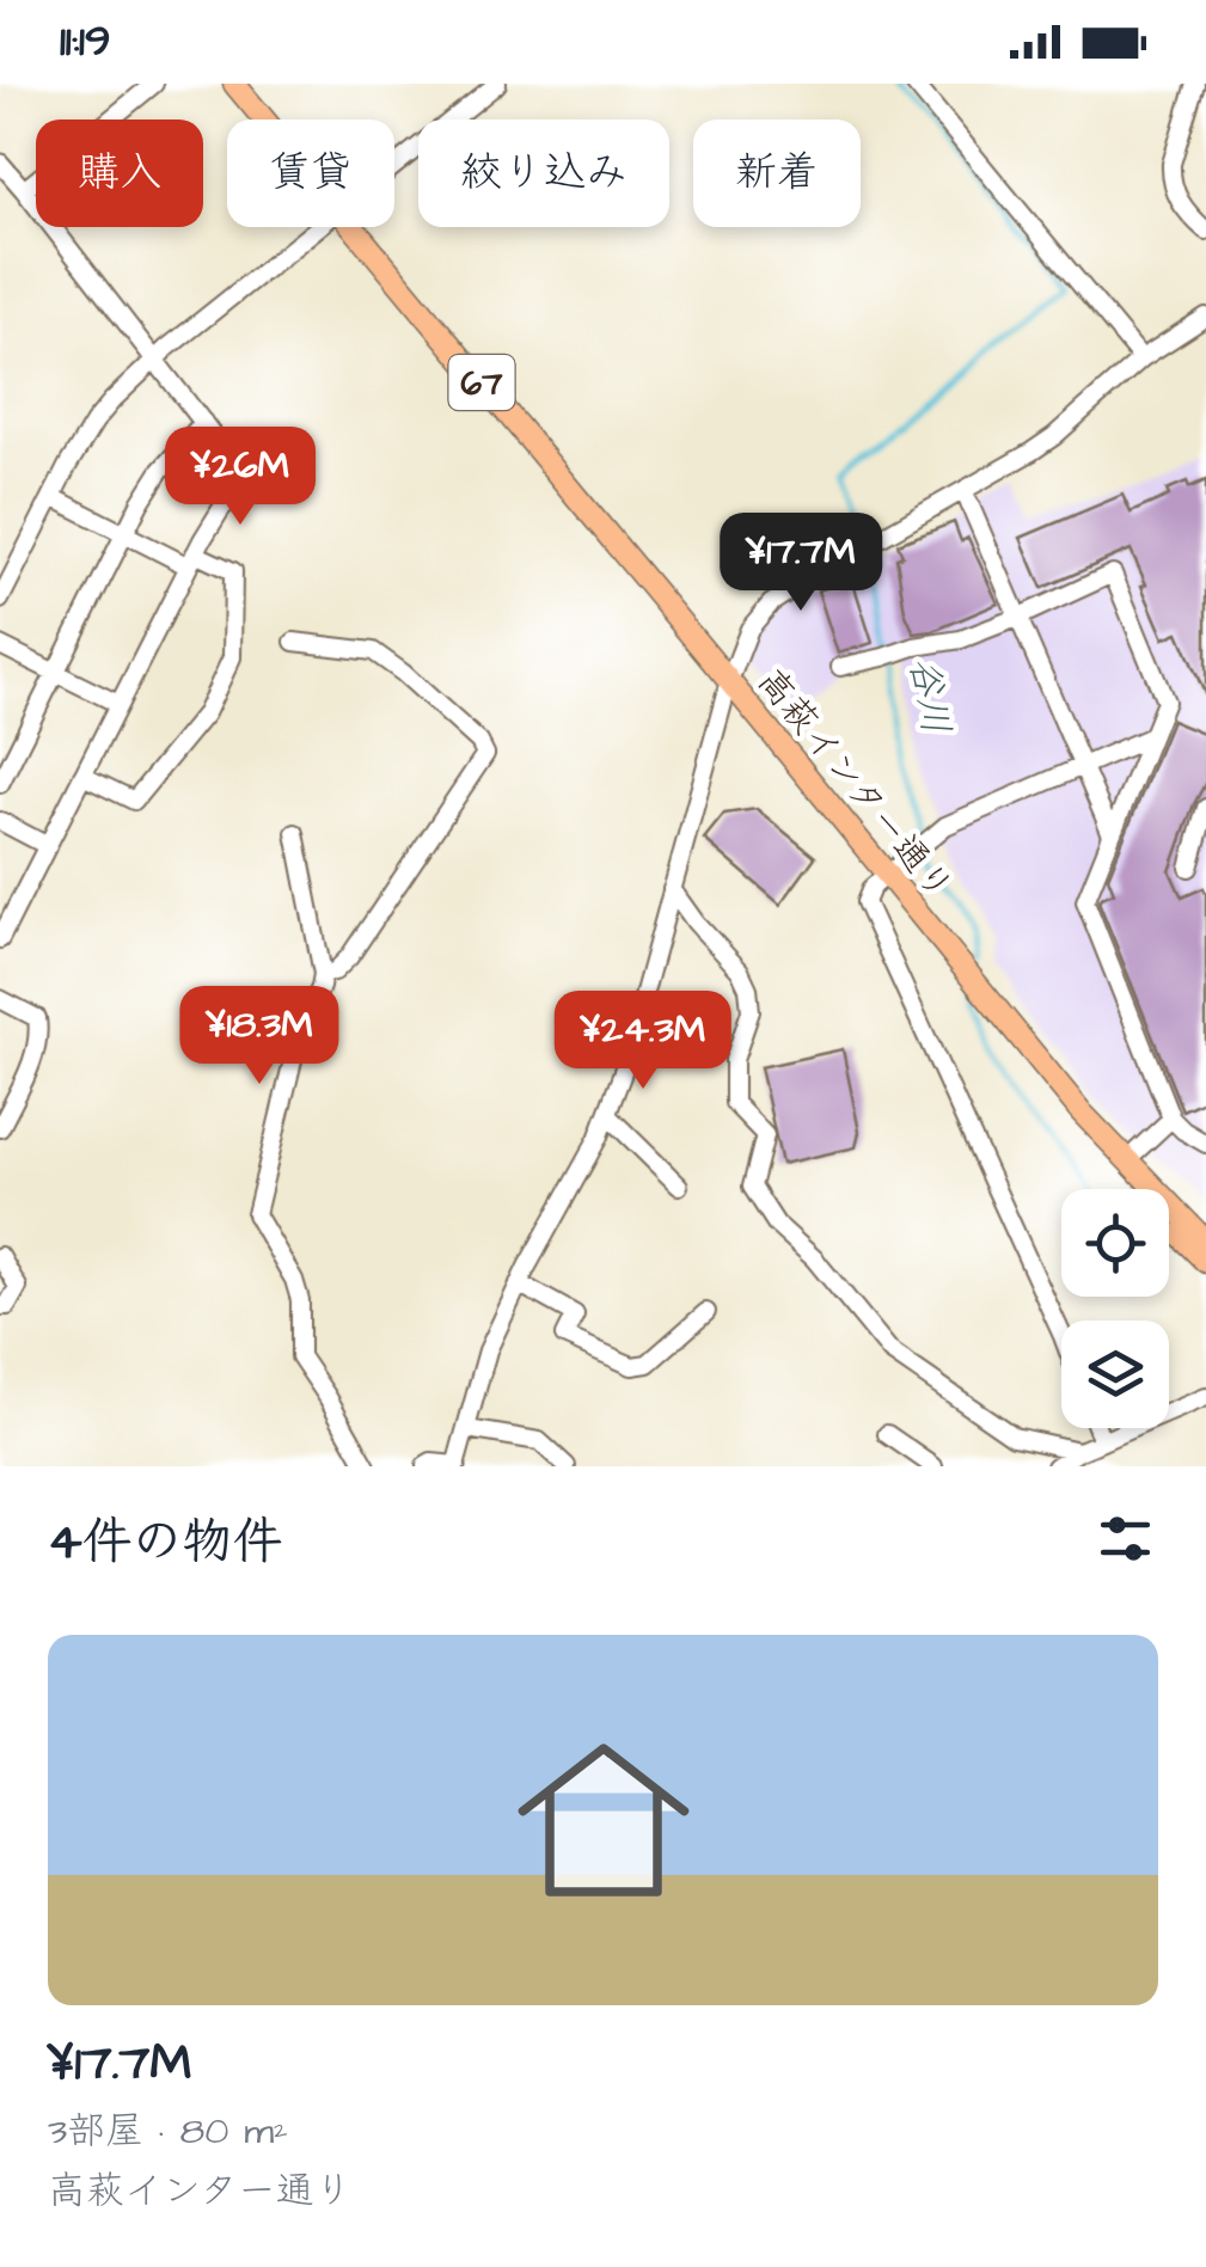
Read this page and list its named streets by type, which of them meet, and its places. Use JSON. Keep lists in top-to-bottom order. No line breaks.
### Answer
{"streets":{"main road":["67","高萩インター通り"]},"water":["谷川"],"page":{"status":"11:19","chip":["購入","賃貸","絞り込み","新着"],"price":["¥26M","¥17.7M","¥18.3M","¥24.3M"],"heading":"4件の物件","list":[{"name":"¥17.7M","note":"3部屋 · 80 m² · 高萩インター通り"}]}}
